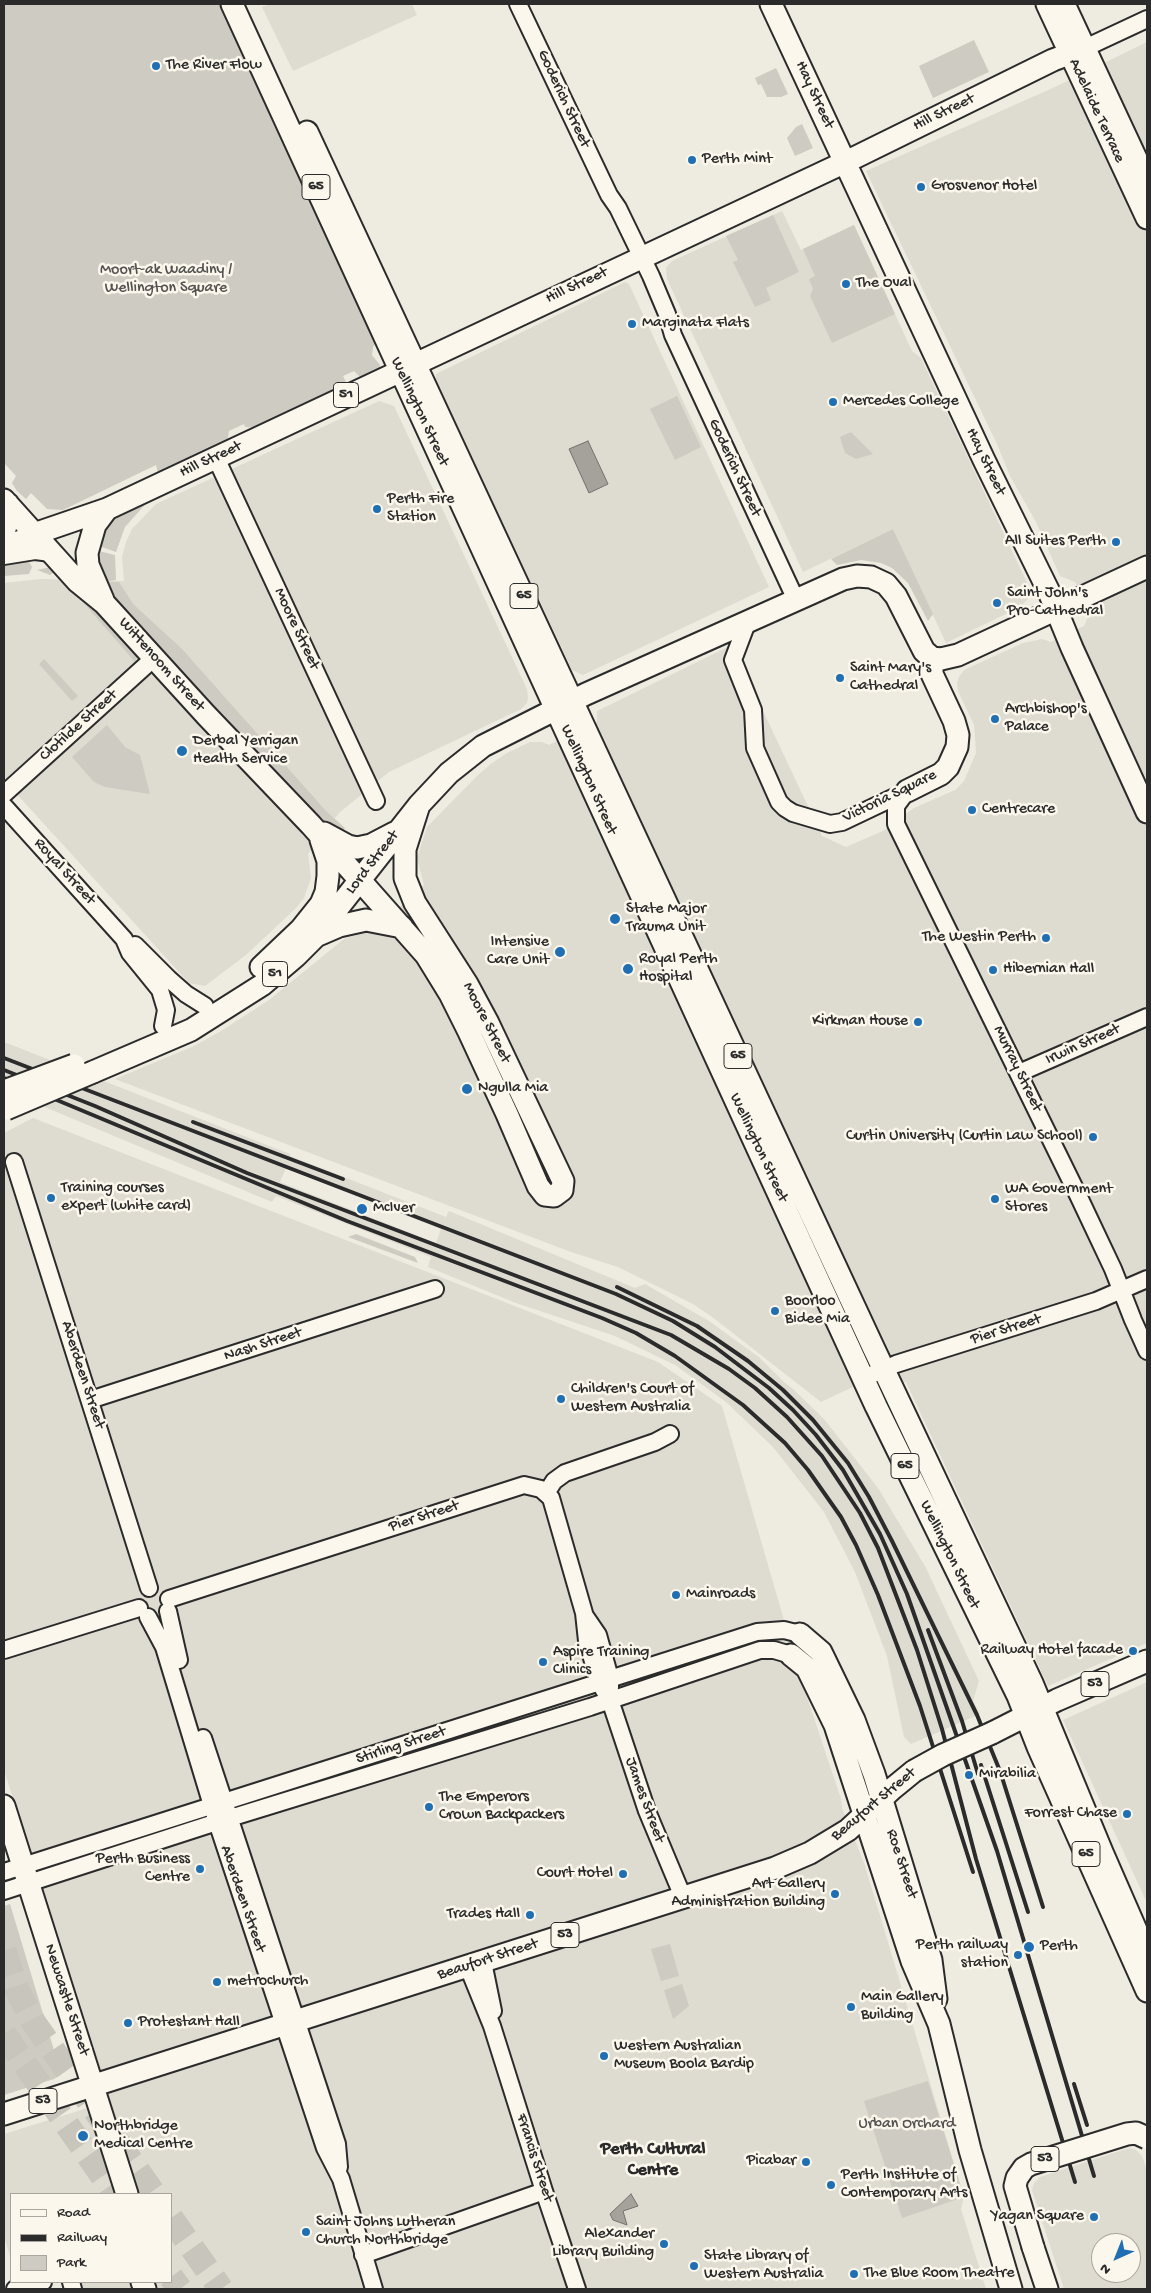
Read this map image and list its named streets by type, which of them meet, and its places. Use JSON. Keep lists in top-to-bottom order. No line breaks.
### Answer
{"streets":{"main road":["Hay Street","Adelaide Terrace","Hill Street","65","51","Wellington Street","Moore Street","Wittenoom Street","Victoria Square","Lord Street","53","Beaufort Street","Roe Street","Newcastle Street"],"street":["Goderich Street","Clotilde Street","Royal Street","Irwin Street","Murray Street","Pier Street","Nash Street","Aberdeen Street","Stirling Street","James Street","Francis Street"]},"crossings":[["Hay Street","Hill Street"],["Goderich Street","Hill Street"],["Goderich Street","Victoria Square"],["Adelaide Terrace","Hill Street"],["Hill Street","Wellington Street"],["Hill Street","Moore Street"],["Hill Street","Wittenoom Street"],["Wellington Street","Lord Street"],["Wellington Street","Pier Street"],["Wellington Street","53"],["Wellington Street","Beaufort Street"],["Moore Street","Wittenoom Street"],["Moore Street","Lord Street"],["Wittenoom Street","Clotilde Street"],["Wittenoom Street","Lord Street"],["Victoria Square","Lord Street"],["Victoria Square","Murray Street"],["Lord Street","Royal Street"],["Irwin Street","Murray Street"],["Murray Street","Pier Street"],["Pier Street","Aberdeen Street"],["Pier Street","James Street"],["Nash Street","Aberdeen Street"],["Aberdeen Street","Stirling Street"],["Aberdeen Street","Beaufort Street"],["53","Beaufort Street"],["Stirling Street","James Street"],["Stirling Street","Roe Street"],["Stirling Street","Newcastle Street"],["James Street","Beaufort Street"],["Beaufort Street","Roe Street"],["Beaufort Street","Newcastle Street"],["Beaufort Street","Francis Street"]],"districts":["Perth Cultural Centre"],"parks":["Moort-ak Waadiny / Wellington Square","Urban Orchard"],"places":["The River Flow","Perth Mint","Grosvenor Hotel","The Oval","Marginata Flats","Mercedes College","Perth Fire Station","All Suites Perth","Saint John's Pro-Cathedral","Saint Mary's Cathedral","Archbishop's Palace","Derbal Yerrigan Health Service","Centrecare","State Major Trauma Unit","The Westin Perth","Intensive Care Unit","Royal Perth Hospital","Hibernian Hall","Kirkman House","Ngulla Mia","Curtin University (Curtin Law School)","Training courses expert (white card)","WA Government Stores","McIver","Boorloo Bidee Mia","Children's Court of Western Australia","Mainroads","Railway Hotel facade","Aspire Training Clinics","Mirabilia","The Emperors Crown Backpackers","Forrest Chase","Perth Business Centre","Court Hotel","Art Gallery Administration Building","Trades Hall","Perth","Perth railway station","metrochurch","Main Gallery Building","Protestant Hall","Western Australian Museum Boola Bardip","Northbridge Medical Centre","Picabar","Perth Institute of Contemporary Arts","Yagan Square","Saint Johns Lutheran Church Northbridge","Alexander Library Building","State Library of Western Australia","The Blue Room Theatre"],"legend":["Road","Railway","Park"],"north":"bottom left"}
